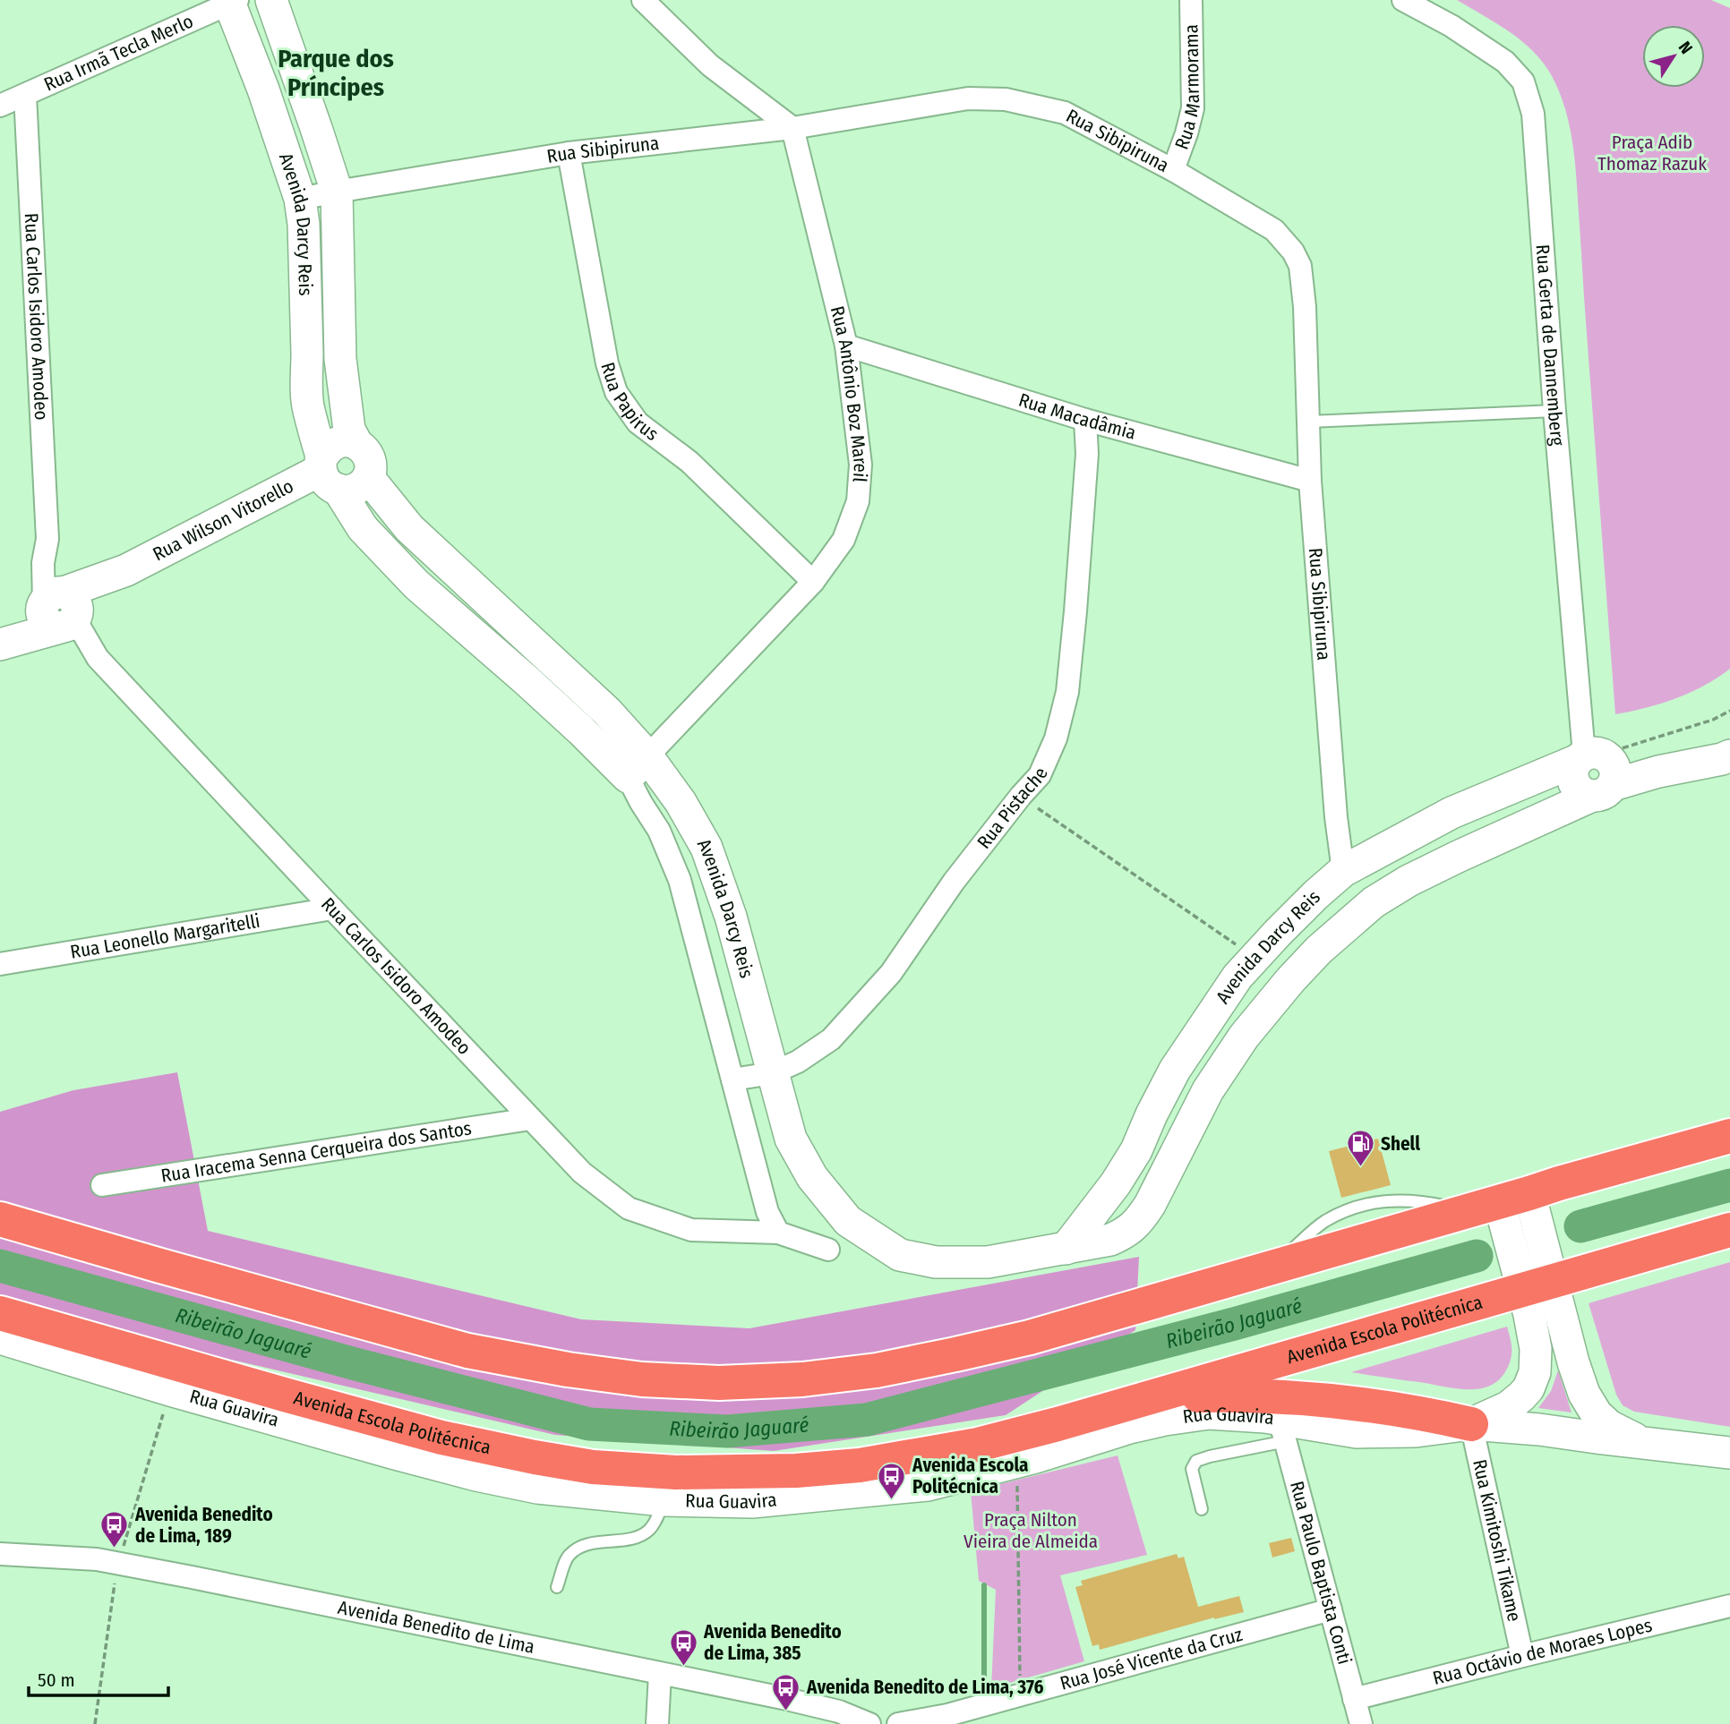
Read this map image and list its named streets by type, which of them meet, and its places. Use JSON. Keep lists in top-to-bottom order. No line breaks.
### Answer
{"streets":{"highway":["Avenida Escola Politécnica"],"main road":["Avenida Darcy Reis","Rua Wilson Vitorello","Rua Guavira"],"street":["Rua Irmã Tecla Merlo","Rua Marmorama","Rua Sibipiruna","Rua Carlos Isidoro Amodeo","Rua Gerta de Dannemberg","Rua Antônio Boz Mareil","Rua Papirus","Rua Macadâmia","Rua Pistache","Rua Leonello Margaritelli","Rua Iracema Senna Cerqueira dos Santos","Rua Kimitoshi Tikame","Rua Paulo Baptista Conti","Avenida Benedito de Lima","Rua Octávio de Moraes Lopes","Rua José Vicente da Cruz"]},"crossings":[["Rua Irmã Tecla Merlo","Avenida Darcy Reis"],["Rua Irmã Tecla Merlo","Rua Carlos Isidoro Amodeo"],["Rua Marmorama","Rua Sibipiruna"],["Rua Sibipiruna","Avenida Darcy Reis"],["Rua Sibipiruna","Rua Antônio Boz Mareil"],["Rua Sibipiruna","Rua Papirus"],["Rua Sibipiruna","Rua Macadâmia"],["Avenida Darcy Reis","Rua Carlos Isidoro Amodeo"],["Avenida Darcy Reis","Rua Gerta de Dannemberg"],["Avenida Darcy Reis","Rua Antônio Boz Mareil"],["Avenida Darcy Reis","Rua Wilson Vitorello"],["Avenida Darcy Reis","Rua Pistache"],["Rua Carlos Isidoro Amodeo","Rua Wilson Vitorello"],["Rua Carlos Isidoro Amodeo","Rua Leonello Margaritelli"],["Rua Carlos Isidoro Amodeo","Rua Iracema Senna Cerqueira dos Santos"],["Rua Antônio Boz Mareil","Rua Papirus"],["Rua Antônio Boz Mareil","Rua Macadâmia"],["Rua Macadâmia","Rua Pistache"],["Rua Guavira","Rua Kimitoshi Tikame"],["Rua Guavira","Rua Paulo Baptista Conti"],["Rua Kimitoshi Tikame","Rua Octávio de Moraes Lopes"],["Rua Paulo Baptista Conti","Rua Octávio de Moraes Lopes"],["Rua Paulo Baptista Conti","Rua José Vicente da Cruz"]],"districts":["Parque dos Príncipes"],"water":["Ribeirão Jaguaré"],"parks":["Praça Adib Thomaz Razuk","Praça Nilton Vieira de Almeida"],"places":{"fuel station":["Shell"],"bus stop":["Avenida Escola Politécnica","Avenida Benedito de Lima, 189","Avenida Benedito de Lima, 385","Avenida Benedito de Lima, 376"]},"scale_bar":"50 m","north":"top right"}
